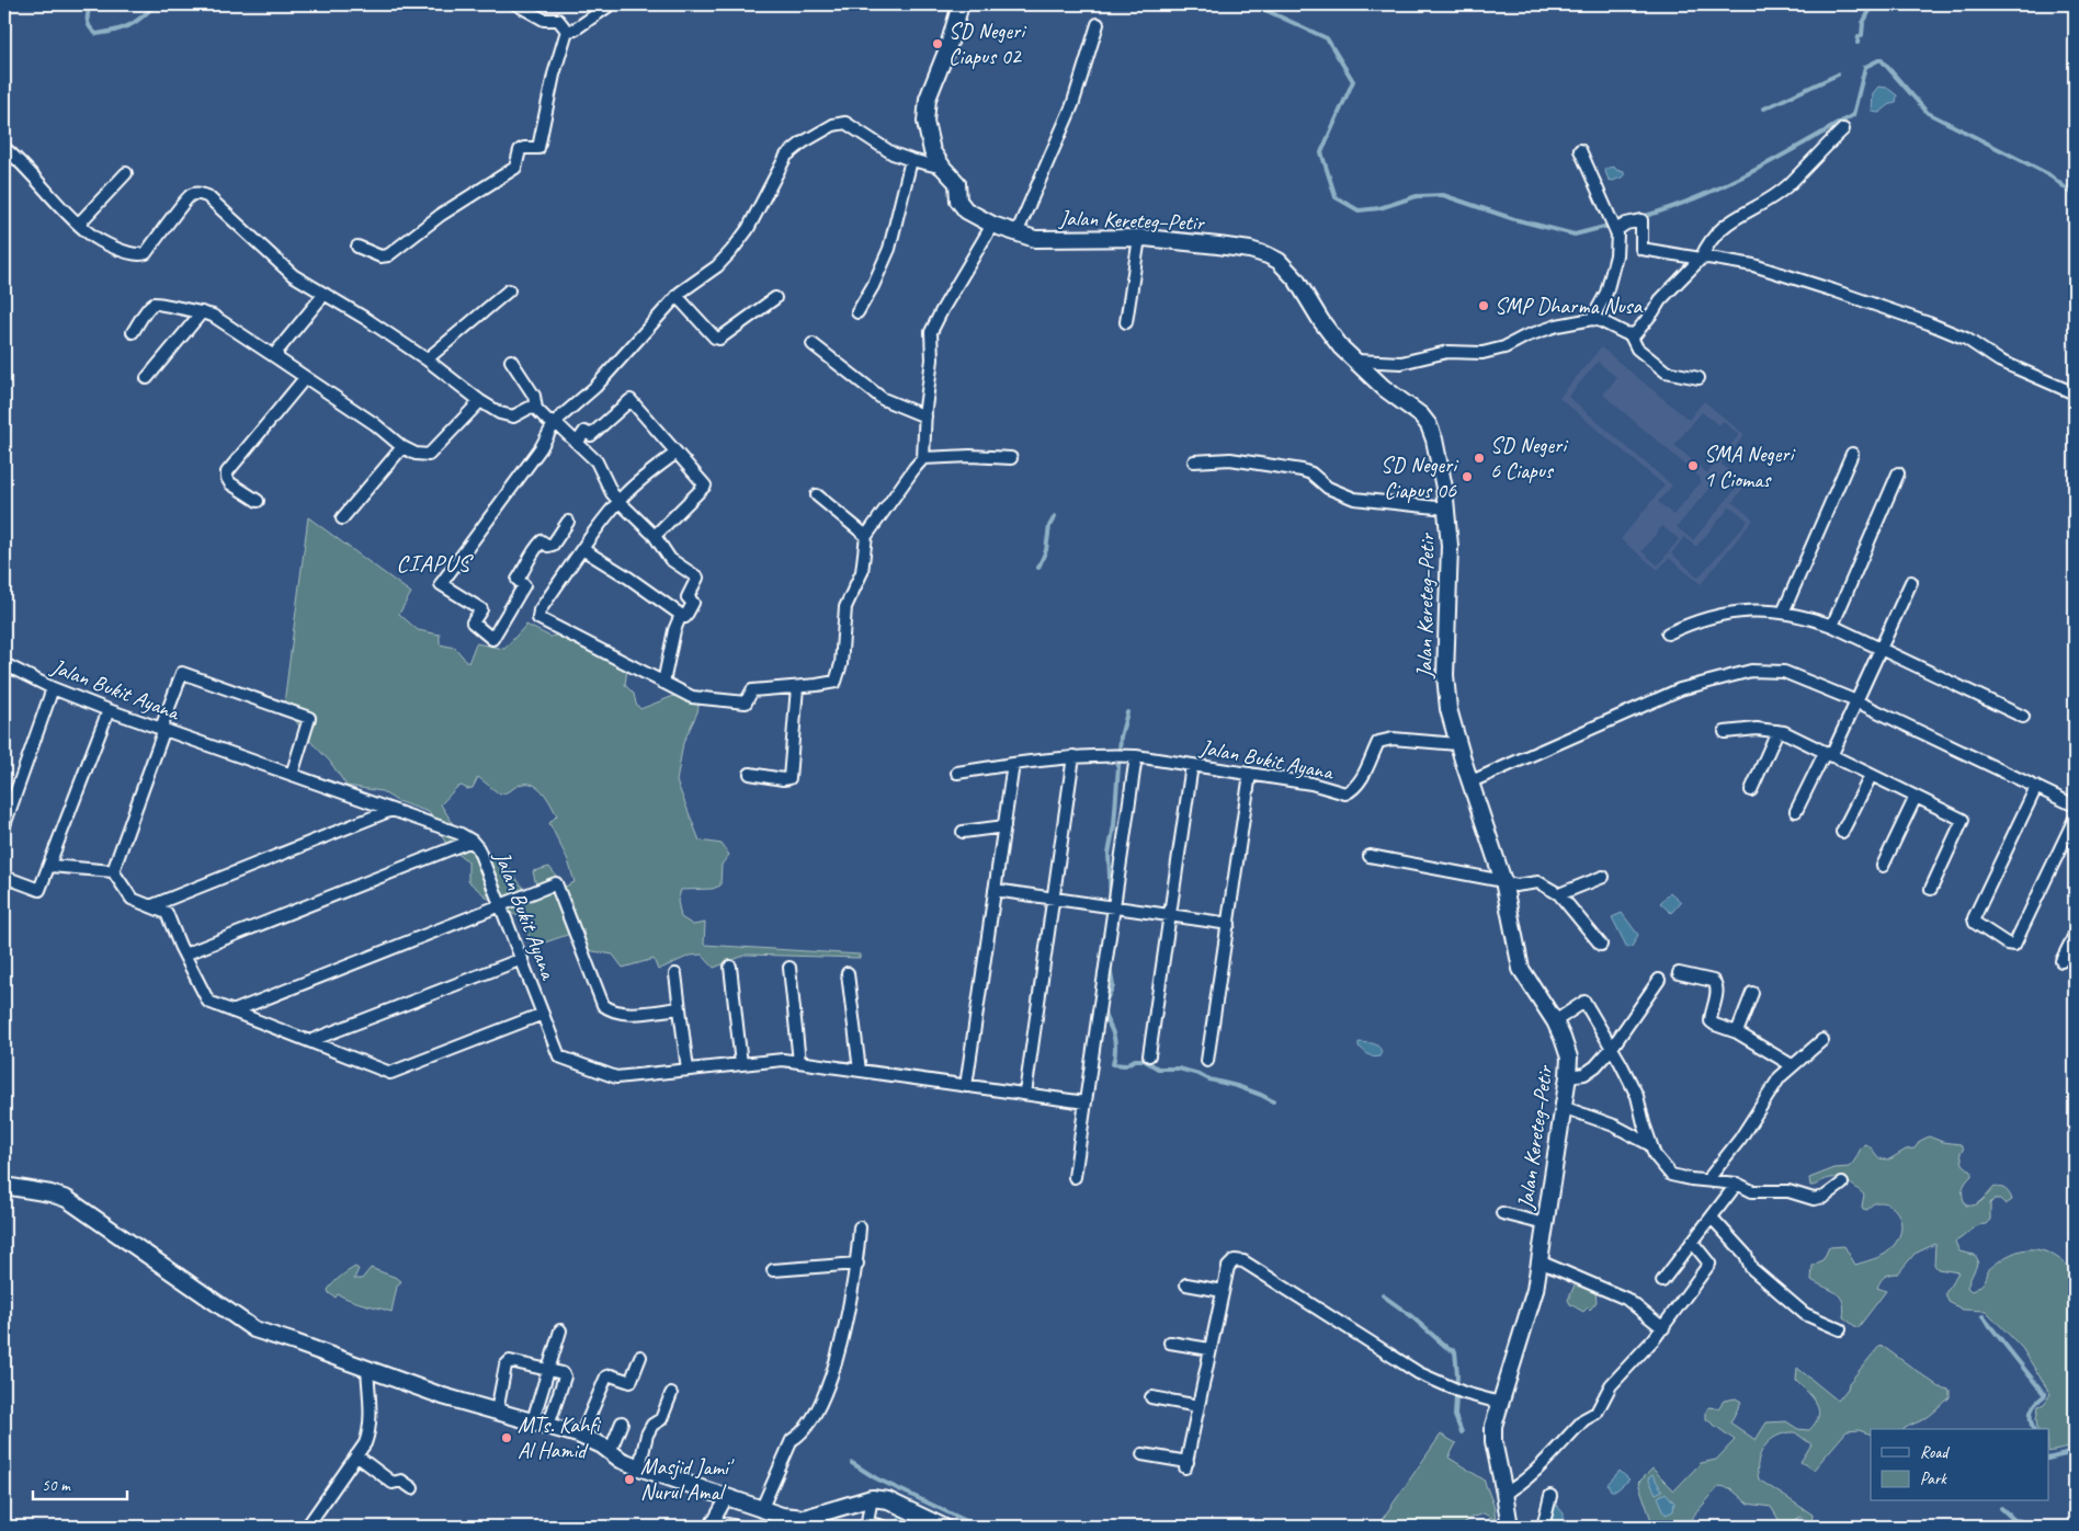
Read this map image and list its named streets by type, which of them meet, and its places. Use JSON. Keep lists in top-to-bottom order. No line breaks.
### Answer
{"streets":{"street":["Jalan Kereteg–Petir","Jalan Bukit Ayana"]},"crossings":[["Jalan Kereteg–Petir","Jalan Bukit Ayana"]],"districts":["CIAPUS"],"places":["SD Negeri Ciapus 02","SMP Dharma Nusa","SD Negeri 6 Ciapus","SMA Negeri 1 Ciomas","SD Negeri Ciapus 06","MTs. Kahfi Al Hamid","Masjid Jami' Nurul Amal"],"legend":["Road","Park"],"scale_bar":"50 m"}
